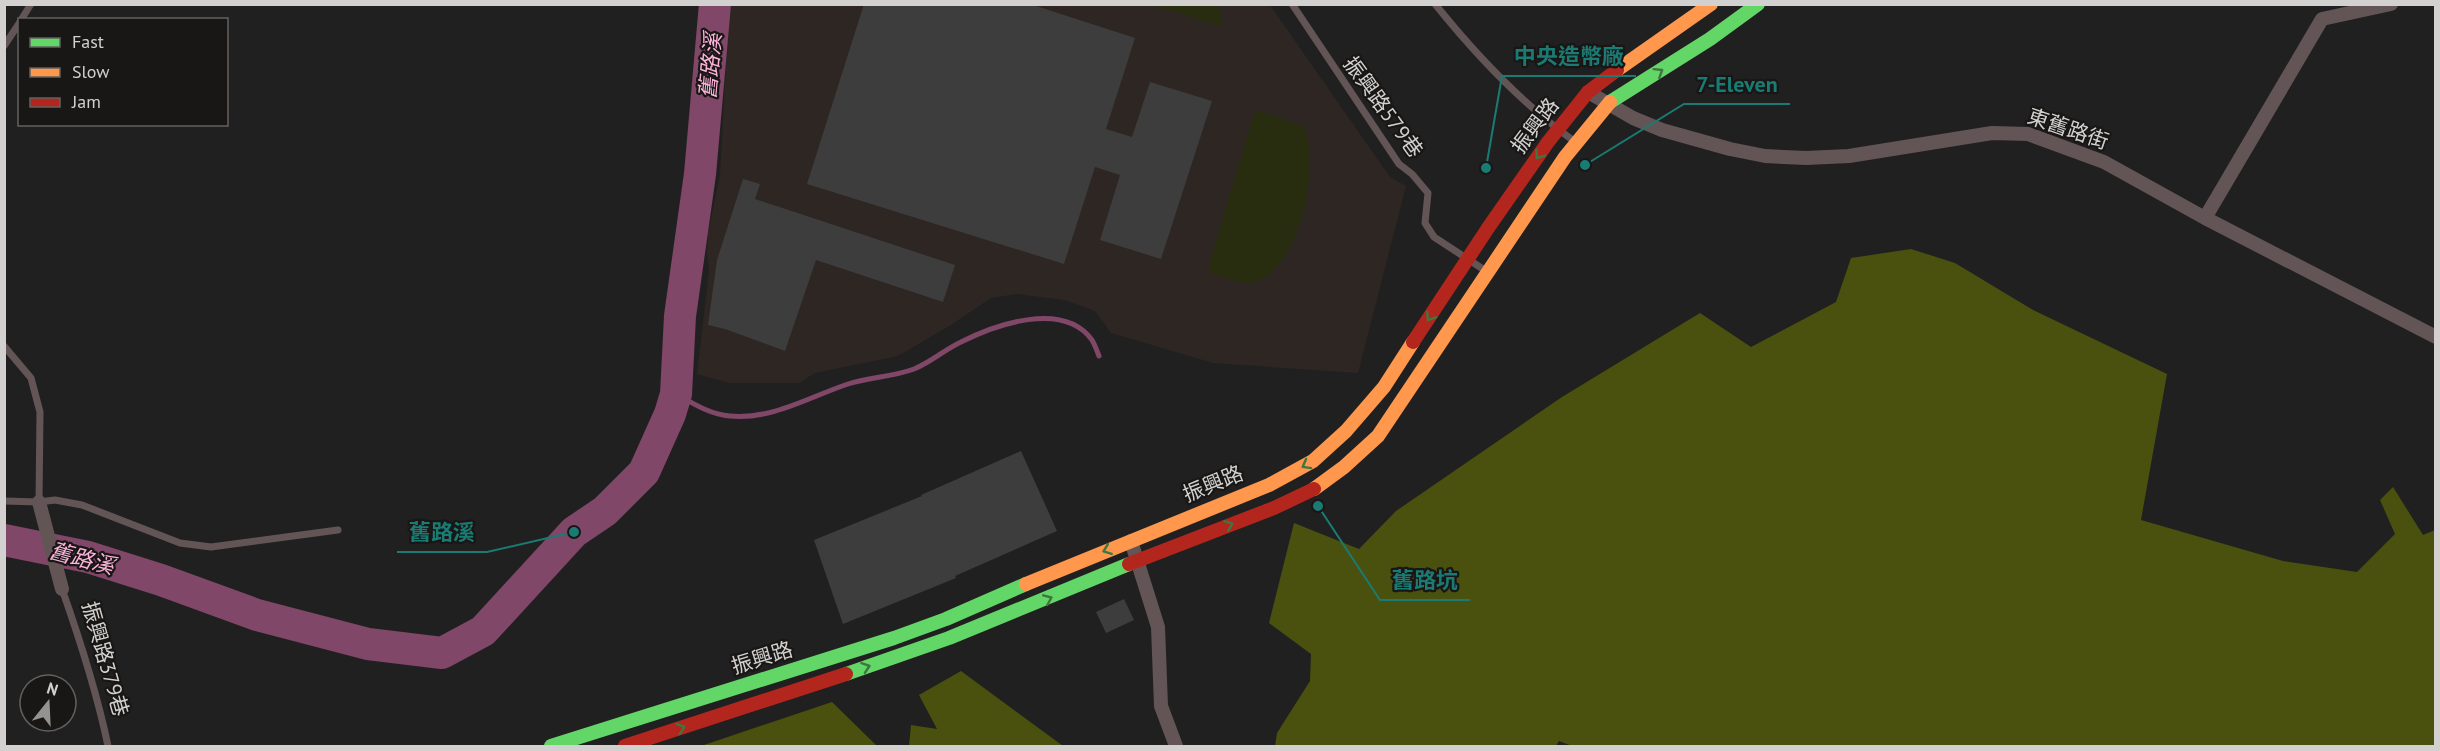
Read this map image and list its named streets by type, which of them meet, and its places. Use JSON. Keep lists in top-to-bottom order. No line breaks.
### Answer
{"streets":{"street":["振興路","東舊路街","振興路379巷"],"lane":["振興路579巷"]},"crossings":[["振興路579巷","振興路"],["振興路","東舊路街"]],"water":["舊路溪"],"places":["7-Eleven","中央造幣廠","舊路坑","舊路溪"],"legend":["Fast","Slow","Jam"],"north":"top"}
